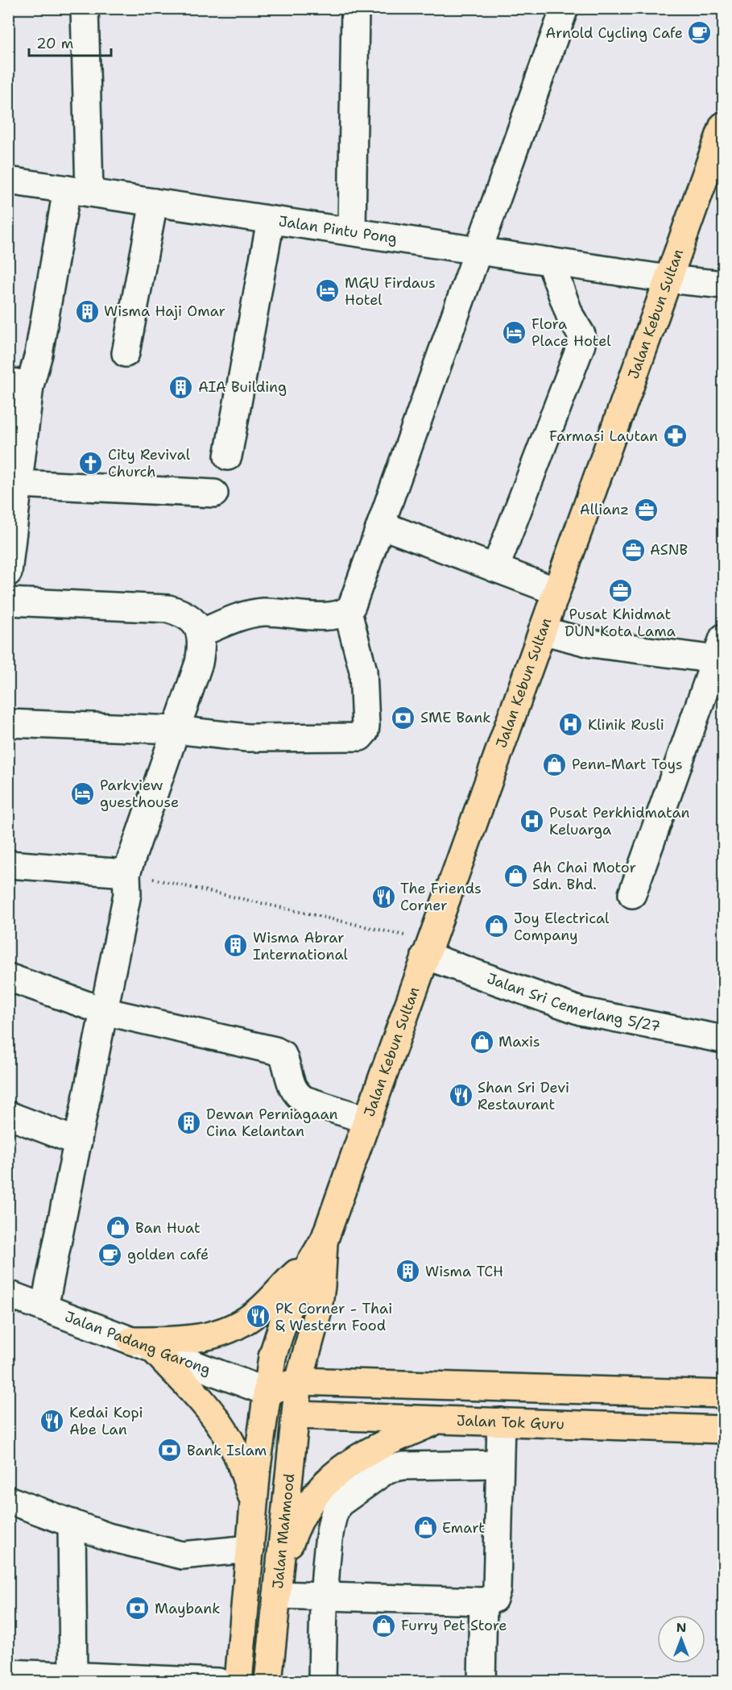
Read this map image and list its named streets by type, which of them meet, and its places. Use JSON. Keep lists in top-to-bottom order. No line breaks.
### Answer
{"streets":{"main road":["Jalan Kebun Sultan","Jalan Tok Guru","Jalan Mahmood"],"street":["Jalan Pintu Pong","Jalan Sri Cemerlang 5/27","Jalan Padang Garong"]},"crossings":[["Jalan Pintu Pong","Jalan Kebun Sultan"],["Jalan Kebun Sultan","Jalan Sri Cemerlang 5/27"],["Jalan Kebun Sultan","Jalan Padang Garong"],["Jalan Kebun Sultan","Jalan Mahmood"],["Jalan Tok Guru","Jalan Mahmood"]],"places":{"cafe":["Arnold Cycling Cafe","golden café"],"hotel":["MGU Firdaus Hotel","Flora Place Hotel","Parkview guesthouse"],"building":["Wisma Haji Omar","AIA Building","Wisma Abrar International","Dewan Perniagaan Cina Kelantan","Wisma TCH"],"pharmacy":["Farmasi Lautan"],"church":["City Revival Church"],"office":["Allianz","ASNB","Pusat Khidmat DUN Kota Lama"],"bank":["SME Bank","Bank Islam","Maybank"],"hospital":["Klinik Rusli","Pusat Perkhidmatan Keluarga"],"shop":["Penn-Mart Toys","Ah Chai Motor Sdn. Bhd.","Joy Electrical Company","Maxis","Ban Huat","Emart","Furry Pet Store"],"restaurant":["The Friends Corner","Shan Sri Devi Restaurant","PK Corner - Thai & Western Food","Kedai Kopi Abe Lan"]},"scale_bar":"20 m","north":"top"}
